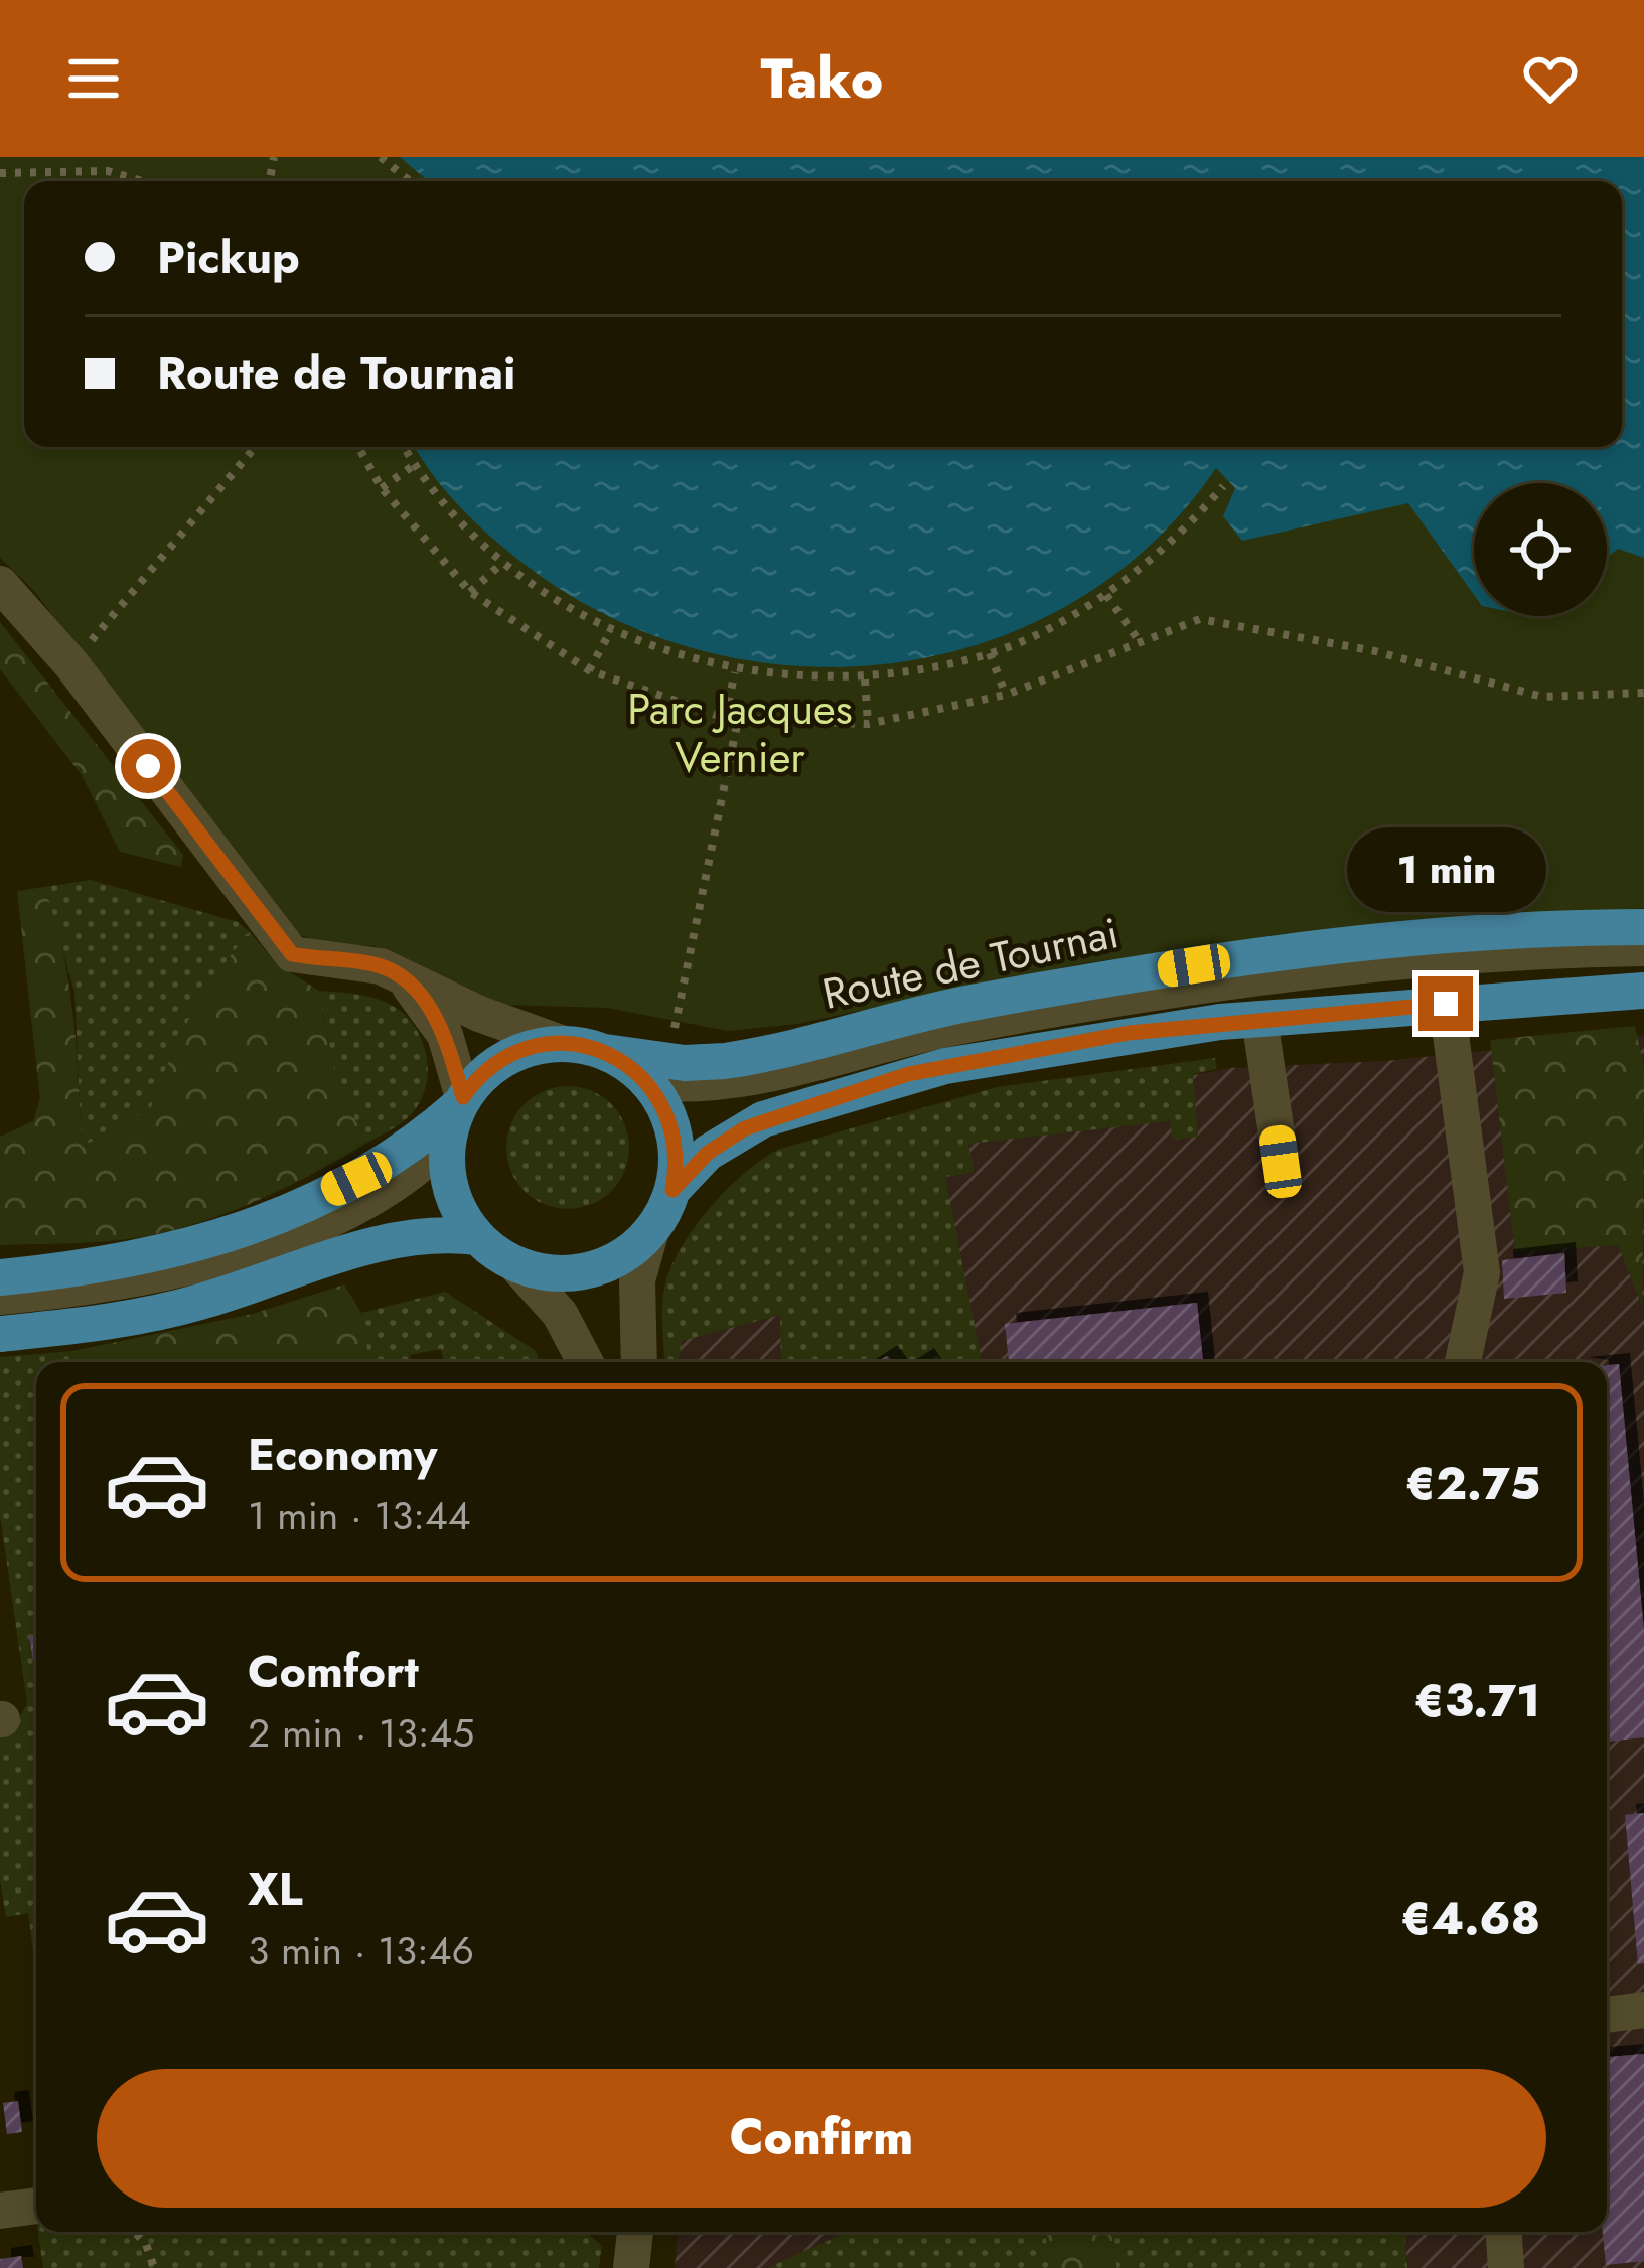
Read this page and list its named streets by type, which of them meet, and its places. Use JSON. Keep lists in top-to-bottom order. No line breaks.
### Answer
{"streets":{"main road":["Route de Tournai"]},"parks":["Parc Jacques Vernier"],"page":{"header":"Tako","banner":["Pickup","Route de Tournai"],"bubble":"1 min","list":[{"name":"Economy","note":"1 min · 13:44","value":"€2.75"},{"name":"Comfort","note":"2 min · 13:45","value":"€3.71"},{"name":"XL","note":"3 min · 13:46","value":"€4.68"}],"buttons":"Confirm"}}
